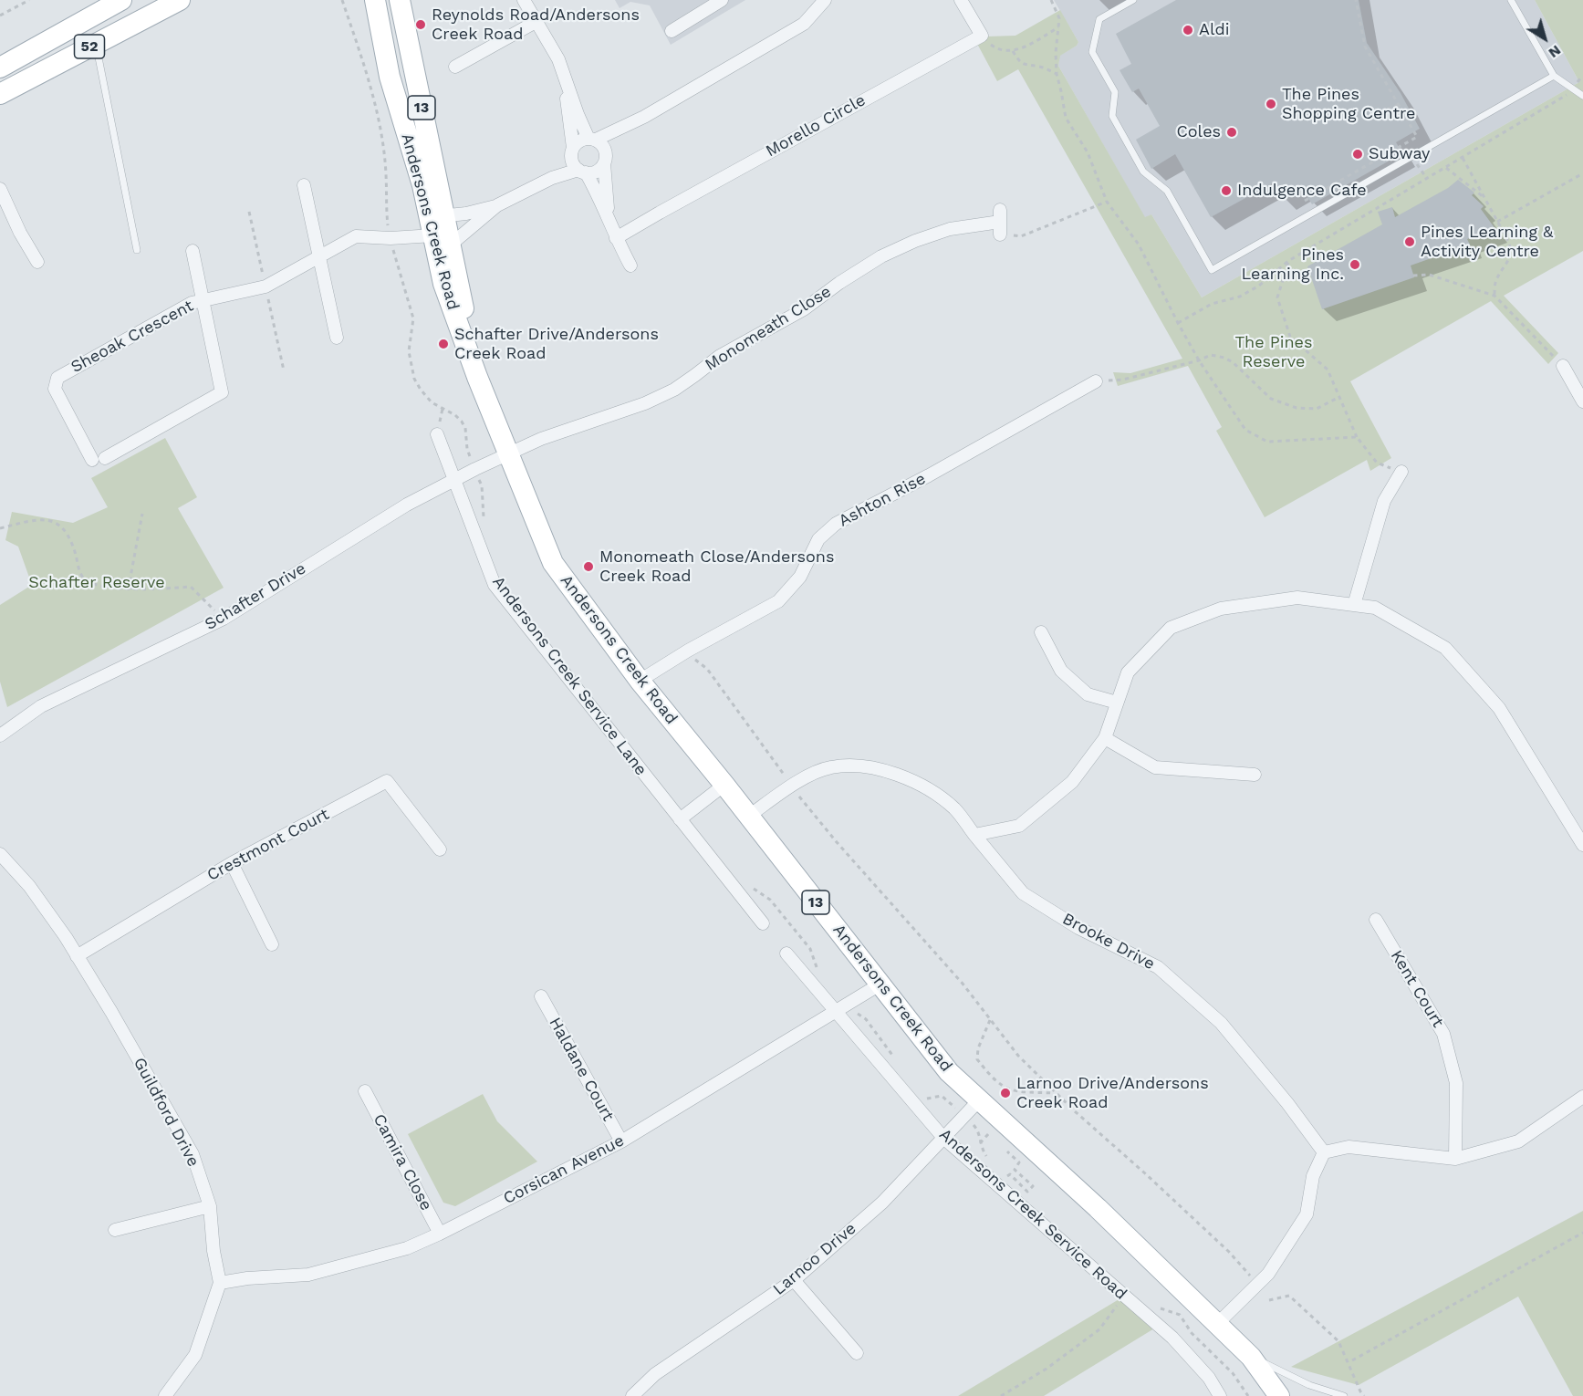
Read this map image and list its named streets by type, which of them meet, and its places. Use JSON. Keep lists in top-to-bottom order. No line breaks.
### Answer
{"streets":{"main road":["52","13","Andersons Creek Road"],"street":["Morello Circle","Monomeath Close","Sheoak Crescent","Ashton Rise","Schafter Drive","Andersons Creek Service Lane","Crestmont Court","Brooke Drive","Kent Court","Haldane Court","Guildford Drive","Camira Close","Corsican Avenue","Andersons Creek Service Road","Larnoo Drive"]},"crossings":[["Andersons Creek Road","Monomeath Close"],["Andersons Creek Road","Sheoak Crescent"],["Andersons Creek Road","Ashton Rise"],["Andersons Creek Road","Schafter Drive"],["Andersons Creek Road","Brooke Drive"],["Andersons Creek Road","Corsican Avenue"],["Andersons Creek Road","Larnoo Drive"],["Monomeath Close","Schafter Drive"],["Schafter Drive","Andersons Creek Service Lane"],["Crestmont Court","Guildford Drive"],["Haldane Court","Corsican Avenue"],["Guildford Drive","Corsican Avenue"],["Camira Close","Corsican Avenue"],["Corsican Avenue","Andersons Creek Service Road"],["Andersons Creek Service Road","Larnoo Drive"]],"parks":["The Pines Reserve","Schafter Reserve"],"places":["Reynolds Road/Andersons Creek Road","Aldi","The Pines Shopping Centre","Coles","Subway","Indulgence Cafe","Pines Learning & Activity Centre","Pines Learning Inc.","Schafter Drive/Andersons Creek Road","Monomeath Close/Andersons Creek Road","Larnoo Drive/Andersons Creek Road"],"north":"bottom right"}
